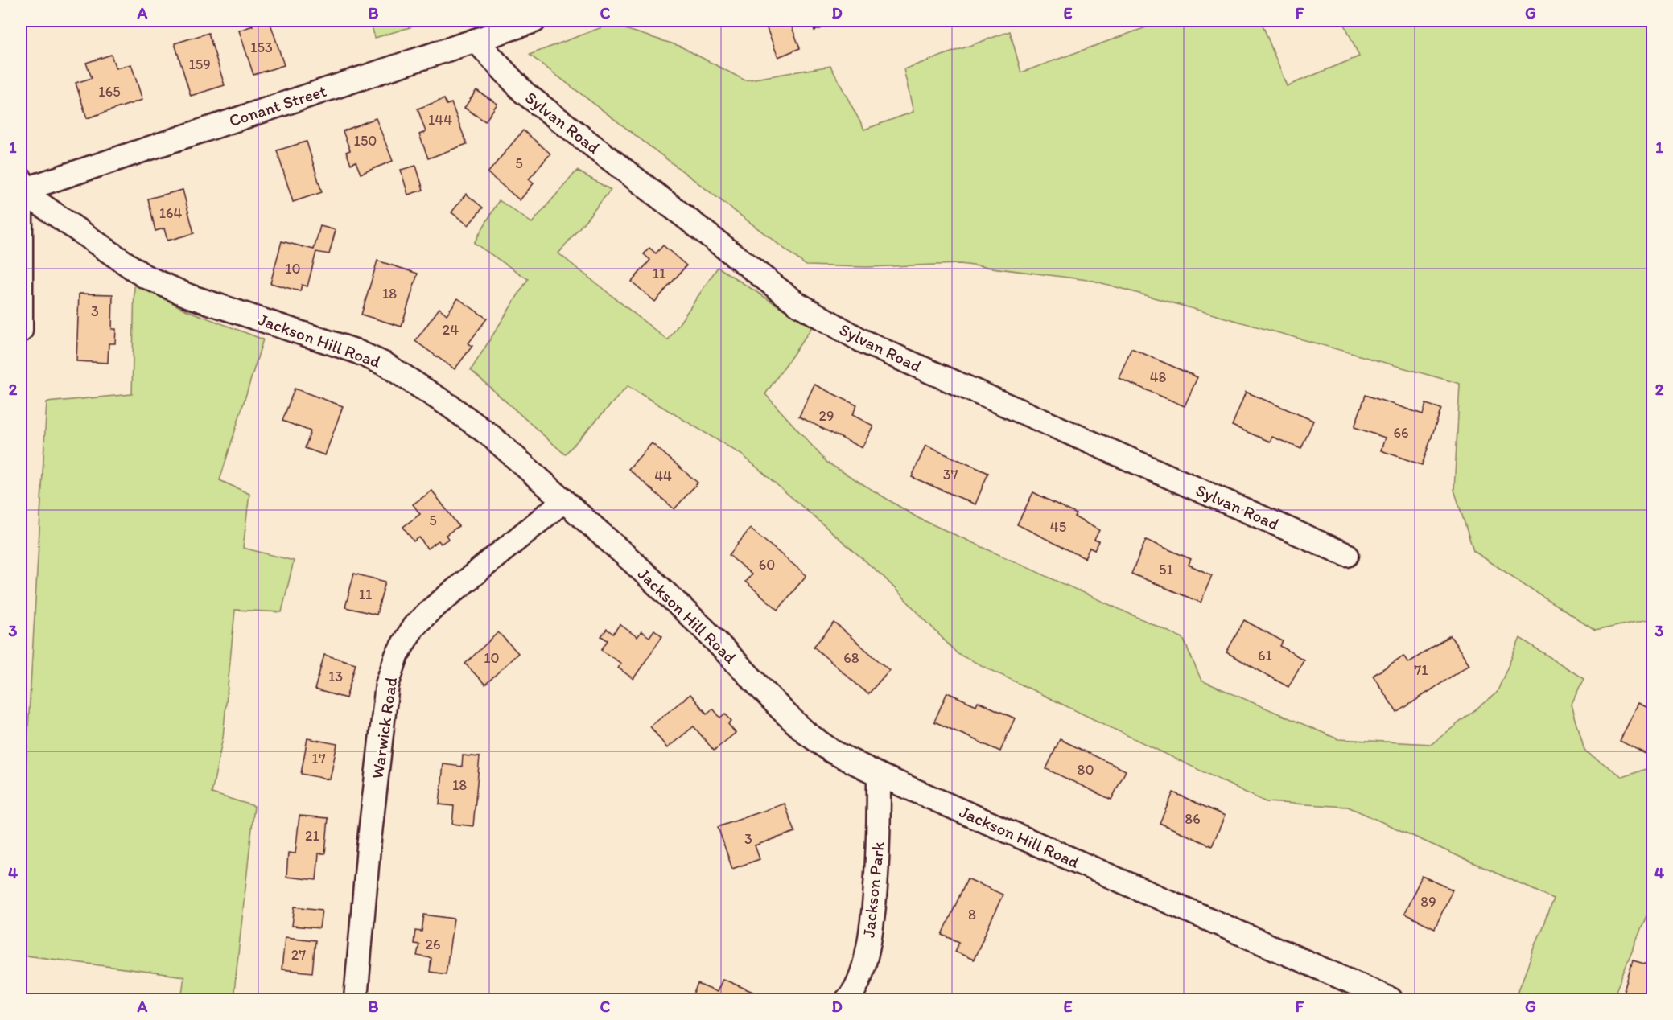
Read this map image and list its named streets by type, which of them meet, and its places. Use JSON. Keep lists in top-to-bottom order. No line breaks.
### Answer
{"streets":{"street":["Conant Street","Sylvan Road","Jackson Hill Road","Warwick Road","Jackson Park"]},"crossings":[["Conant Street","Sylvan Road"],["Conant Street","Jackson Hill Road"],["Jackson Hill Road","Warwick Road"],["Jackson Hill Road","Jackson Park"]],"house_numbers":["153","159","165","144","150","5","164","10","11","18","3","24","48","29","66","37","44","5","45","60","51","11","61","10","68","71","13","17","80","18","86","21","3","89","8","26","27"],"grid":{"columns":["A","B","C","D","E","F","G"],"rows":["1","2","3","4"]}}
